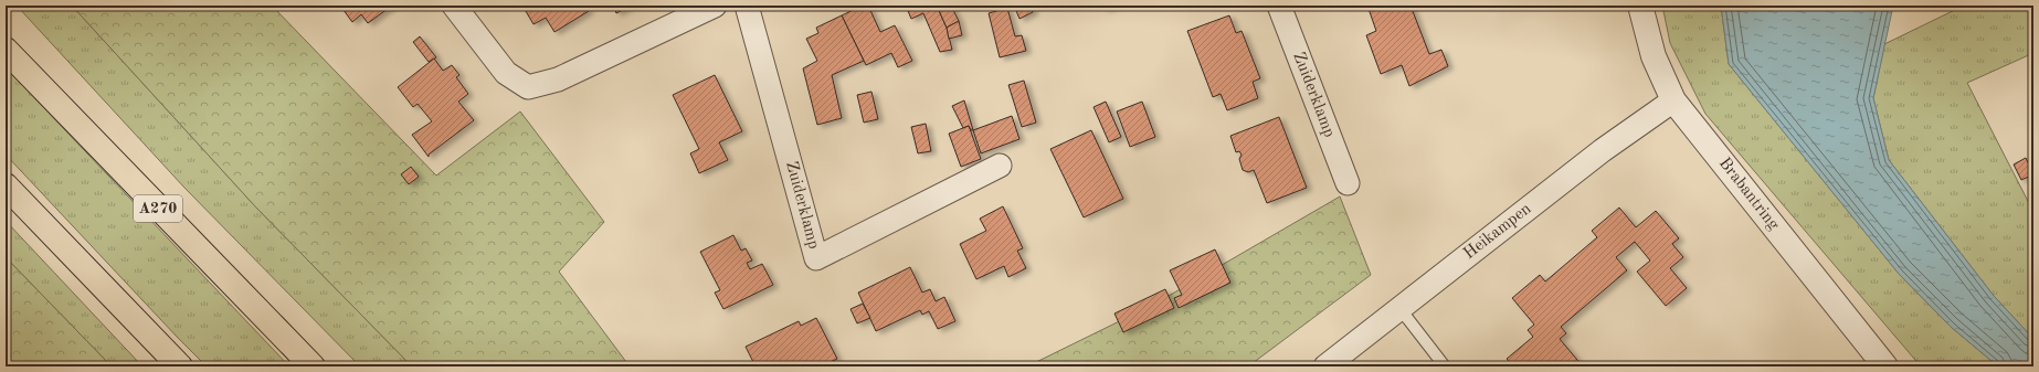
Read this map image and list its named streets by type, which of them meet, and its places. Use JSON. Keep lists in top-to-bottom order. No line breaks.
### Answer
{"streets":{"highway":["A270"],"street":["Zuiderklamp","Brabantring","Heikampen"]},"crossings":[["Brabantring","Heikampen"]]}
